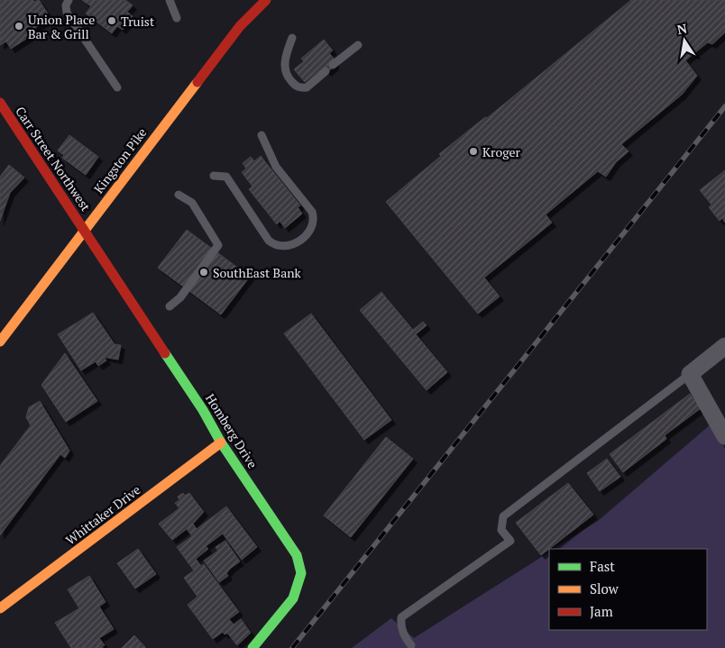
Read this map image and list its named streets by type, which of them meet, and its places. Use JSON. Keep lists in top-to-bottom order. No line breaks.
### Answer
{"streets":{"street":["Carr Street Northwest","Kingston Pike","Homberg Drive","Whittaker Drive"]},"crossings":[["Carr Street Northwest","Kingston Pike"],["Carr Street Northwest","Homberg Drive"],["Kingston Pike","Homberg Drive"],["Homberg Drive","Whittaker Drive"]],"places":["Truist","Union Place Bar & Grill","Kroger","SouthEast Bank"],"legend":["Fast","Slow","Jam"],"north":"top"}
